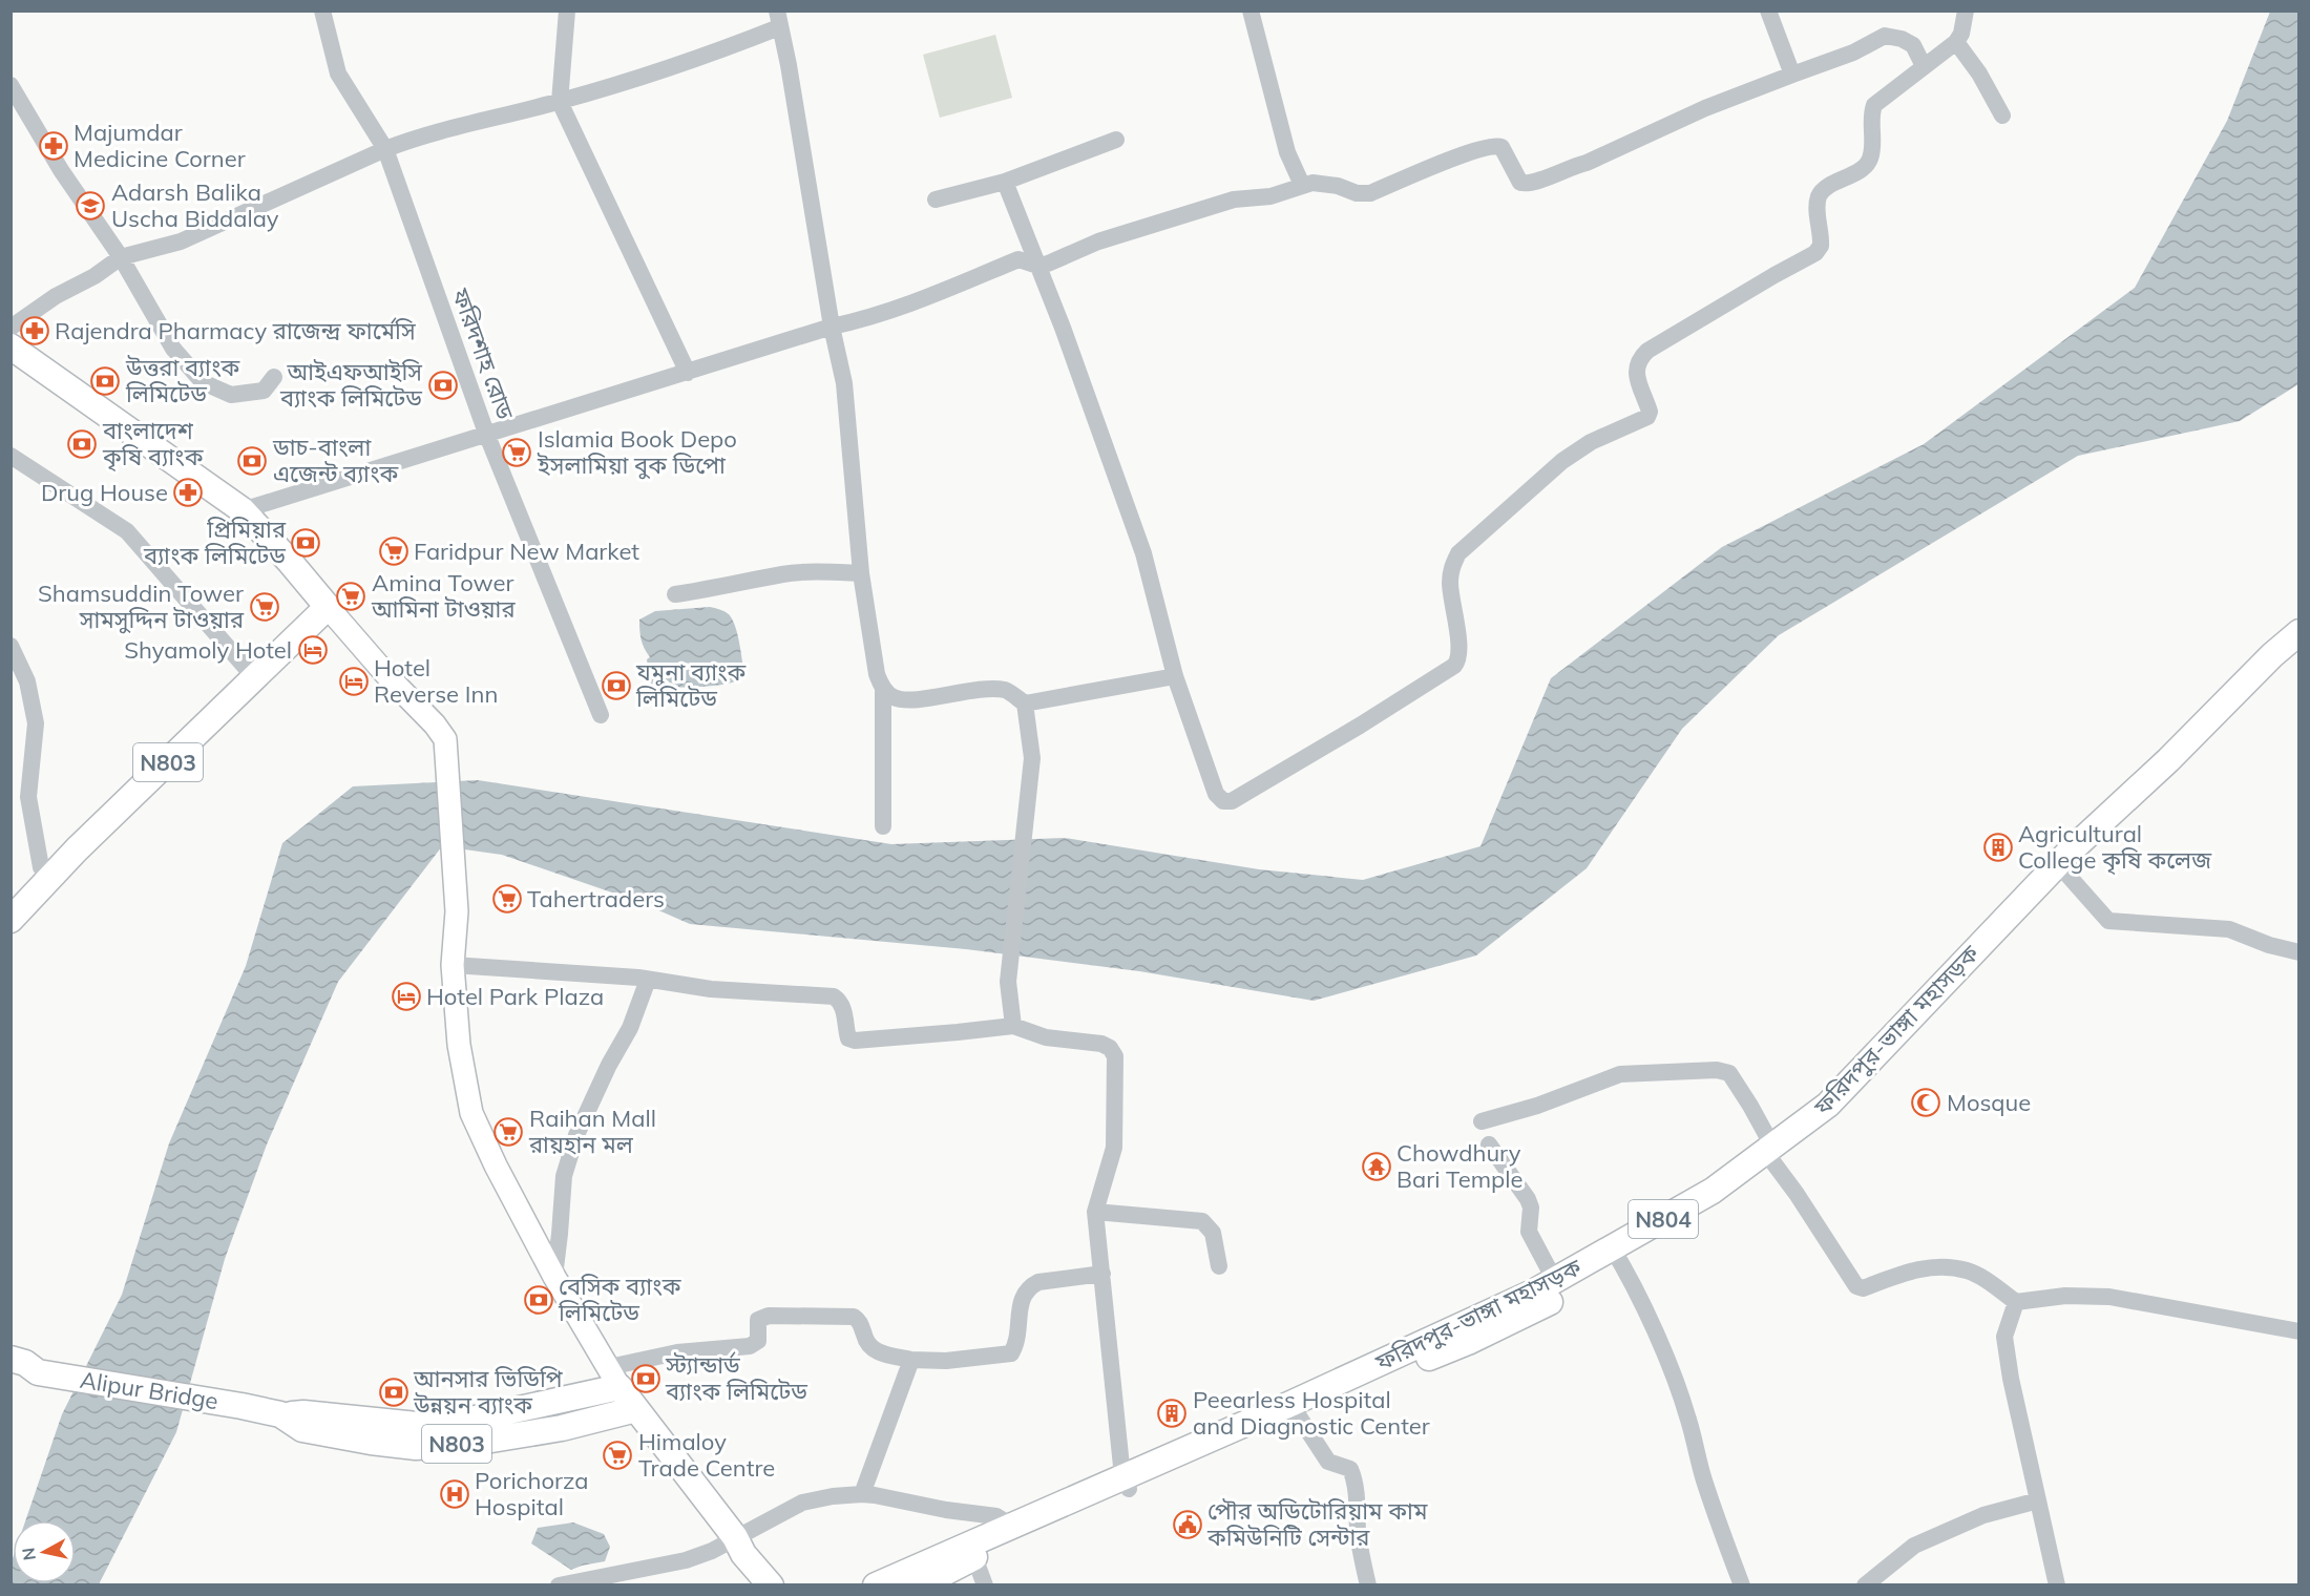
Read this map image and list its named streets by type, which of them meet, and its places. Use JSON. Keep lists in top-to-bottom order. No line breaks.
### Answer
{"streets":{"highway":["N803","ফরিদপুর-ভাঙ্গা মহাসড়ক","N804","Alipur Bridge"],"street":["ফরিদশাহ রোড"]},"crossings":[["N803","Alipur Bridge"]],"places":{"pharmacy":["Majumdar Medicine Corner","Rajendra Pharmacy রাজেন্দ্র ফার্মেসি","Drug House"],"school or university":["Adarsh Balika Uscha Biddalay"],"bank":["উত্তরা ব্যাংক লিমিটেড","আইএফআইসি ব্যাংক লিমিটেড","বাংলাদেশ কৃষি ব্যাংক","ডাচ-বাংলা এজেন্ট ব্যাংক","প্রিমিয়ার ব্যাংক লিমিটেড","যমুনা ব্যাংক লিমিটেড","বেসিক ব্যাংক লিমিটেড","স্ট্যান্ডার্ড ব্যাংক লিমিটেড","আনসার ভিডিপি উন্নয়ন ব্যাংক"],"supermarket":["Islamia Book Depo ইসলামিয়া বুক ডিপো","Faridpur New Market","Amina Tower আমিনা টাওয়ার","Shamsuddin Tower সামসুদ্দিন টাওয়ার","Tahertraders","Raihan Mall রায়হান মল","Himaloy Trade Centre"],"hotel":["Shyamoly Hotel","Hotel Reverse Inn","Hotel Park Plaza"],"building":["Agricultural College কৃষি কলেজ","Peearless Hospital and Diagnostic Center"],"mosque":["Mosque"],"temple":["Chowdhury Bari Temple"],"hospital":["Porichorza Hospital"],"public building":["পৌর অডিটোরিয়াম কাম কমিউনিটি সেন্টার"]},"north":"left"}
